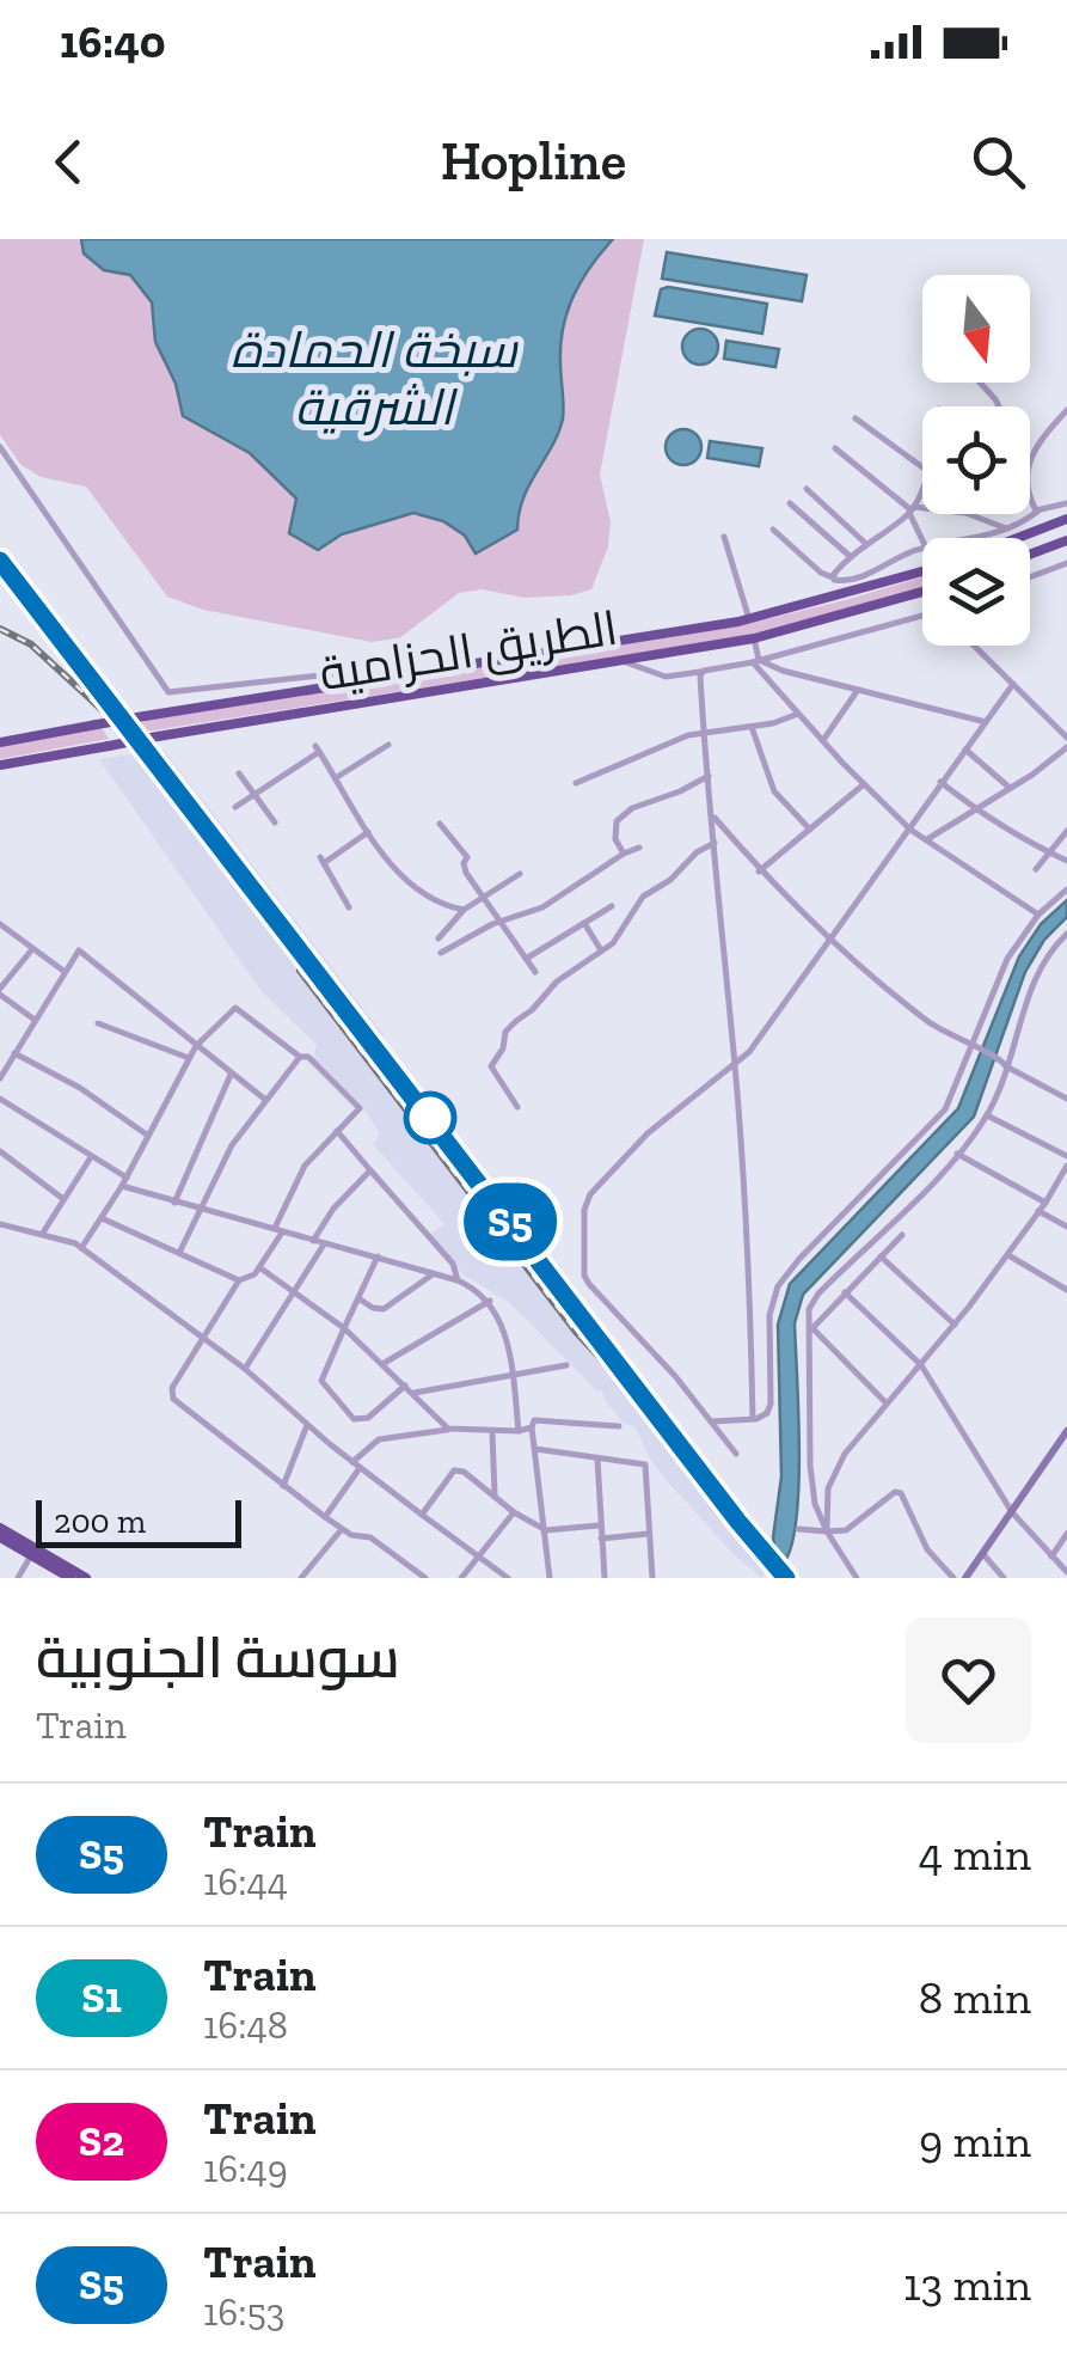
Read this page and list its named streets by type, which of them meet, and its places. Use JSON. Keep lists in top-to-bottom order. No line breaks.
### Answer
{"streets":{"highway":["الطريق الحزامية"]},"water":["سبخة الحمادة الشرقية"],"scale_bar":"200 m","north":"bottom","page":{"status":"16:40","header":"Hopline","on_map":"S5","scale":"200 m","heading":["سوسة الجنوبية","Train"],"list":[{"mark":"S5","name":"Train","note":"16:44","value":"4 min"},{"mark":"S1","name":"Train","note":"16:48","value":"8 min"},{"mark":"S2","name":"Train","note":"16:49","value":"9 min"},{"mark":"S5","name":"Train","note":"16:53","value":"13 min"}]}}
